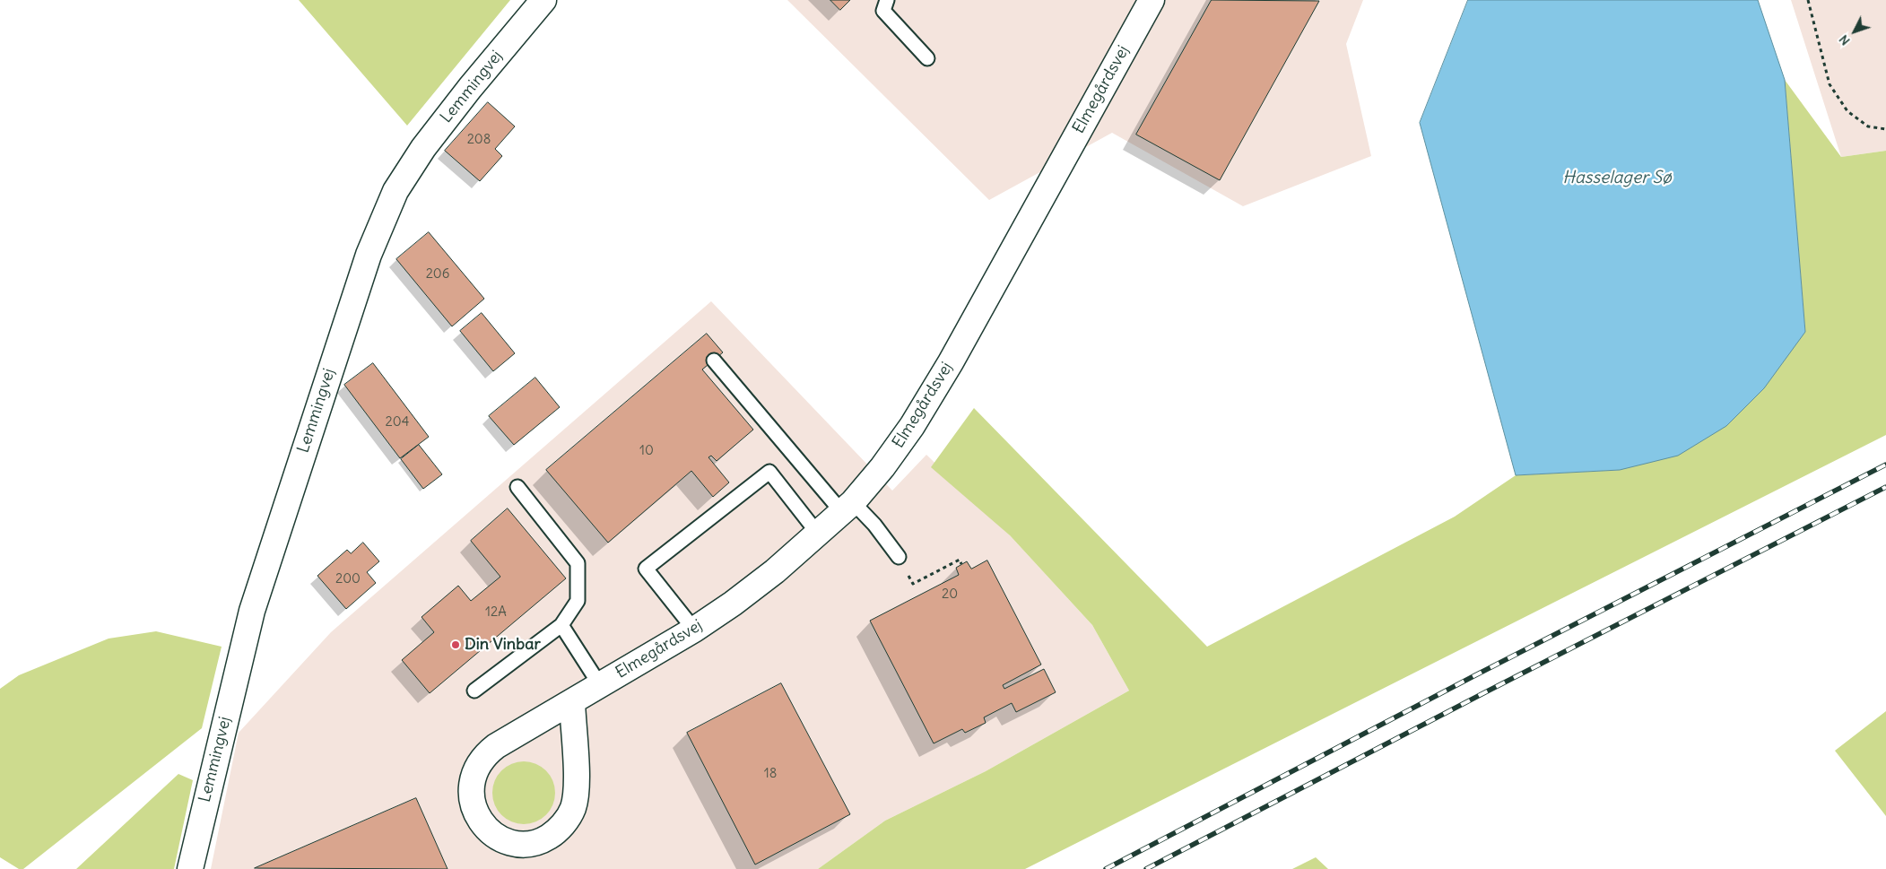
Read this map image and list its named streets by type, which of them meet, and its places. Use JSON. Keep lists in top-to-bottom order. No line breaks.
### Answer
{"streets":{"street":["Lemmingvej","Elmegårdsvej"]},"water":["Hasselager Sø"],"places":["Din Vinbar"],"house_numbers":["208","206","204","10","200","20","12A","18"],"north":"bottom left"}
